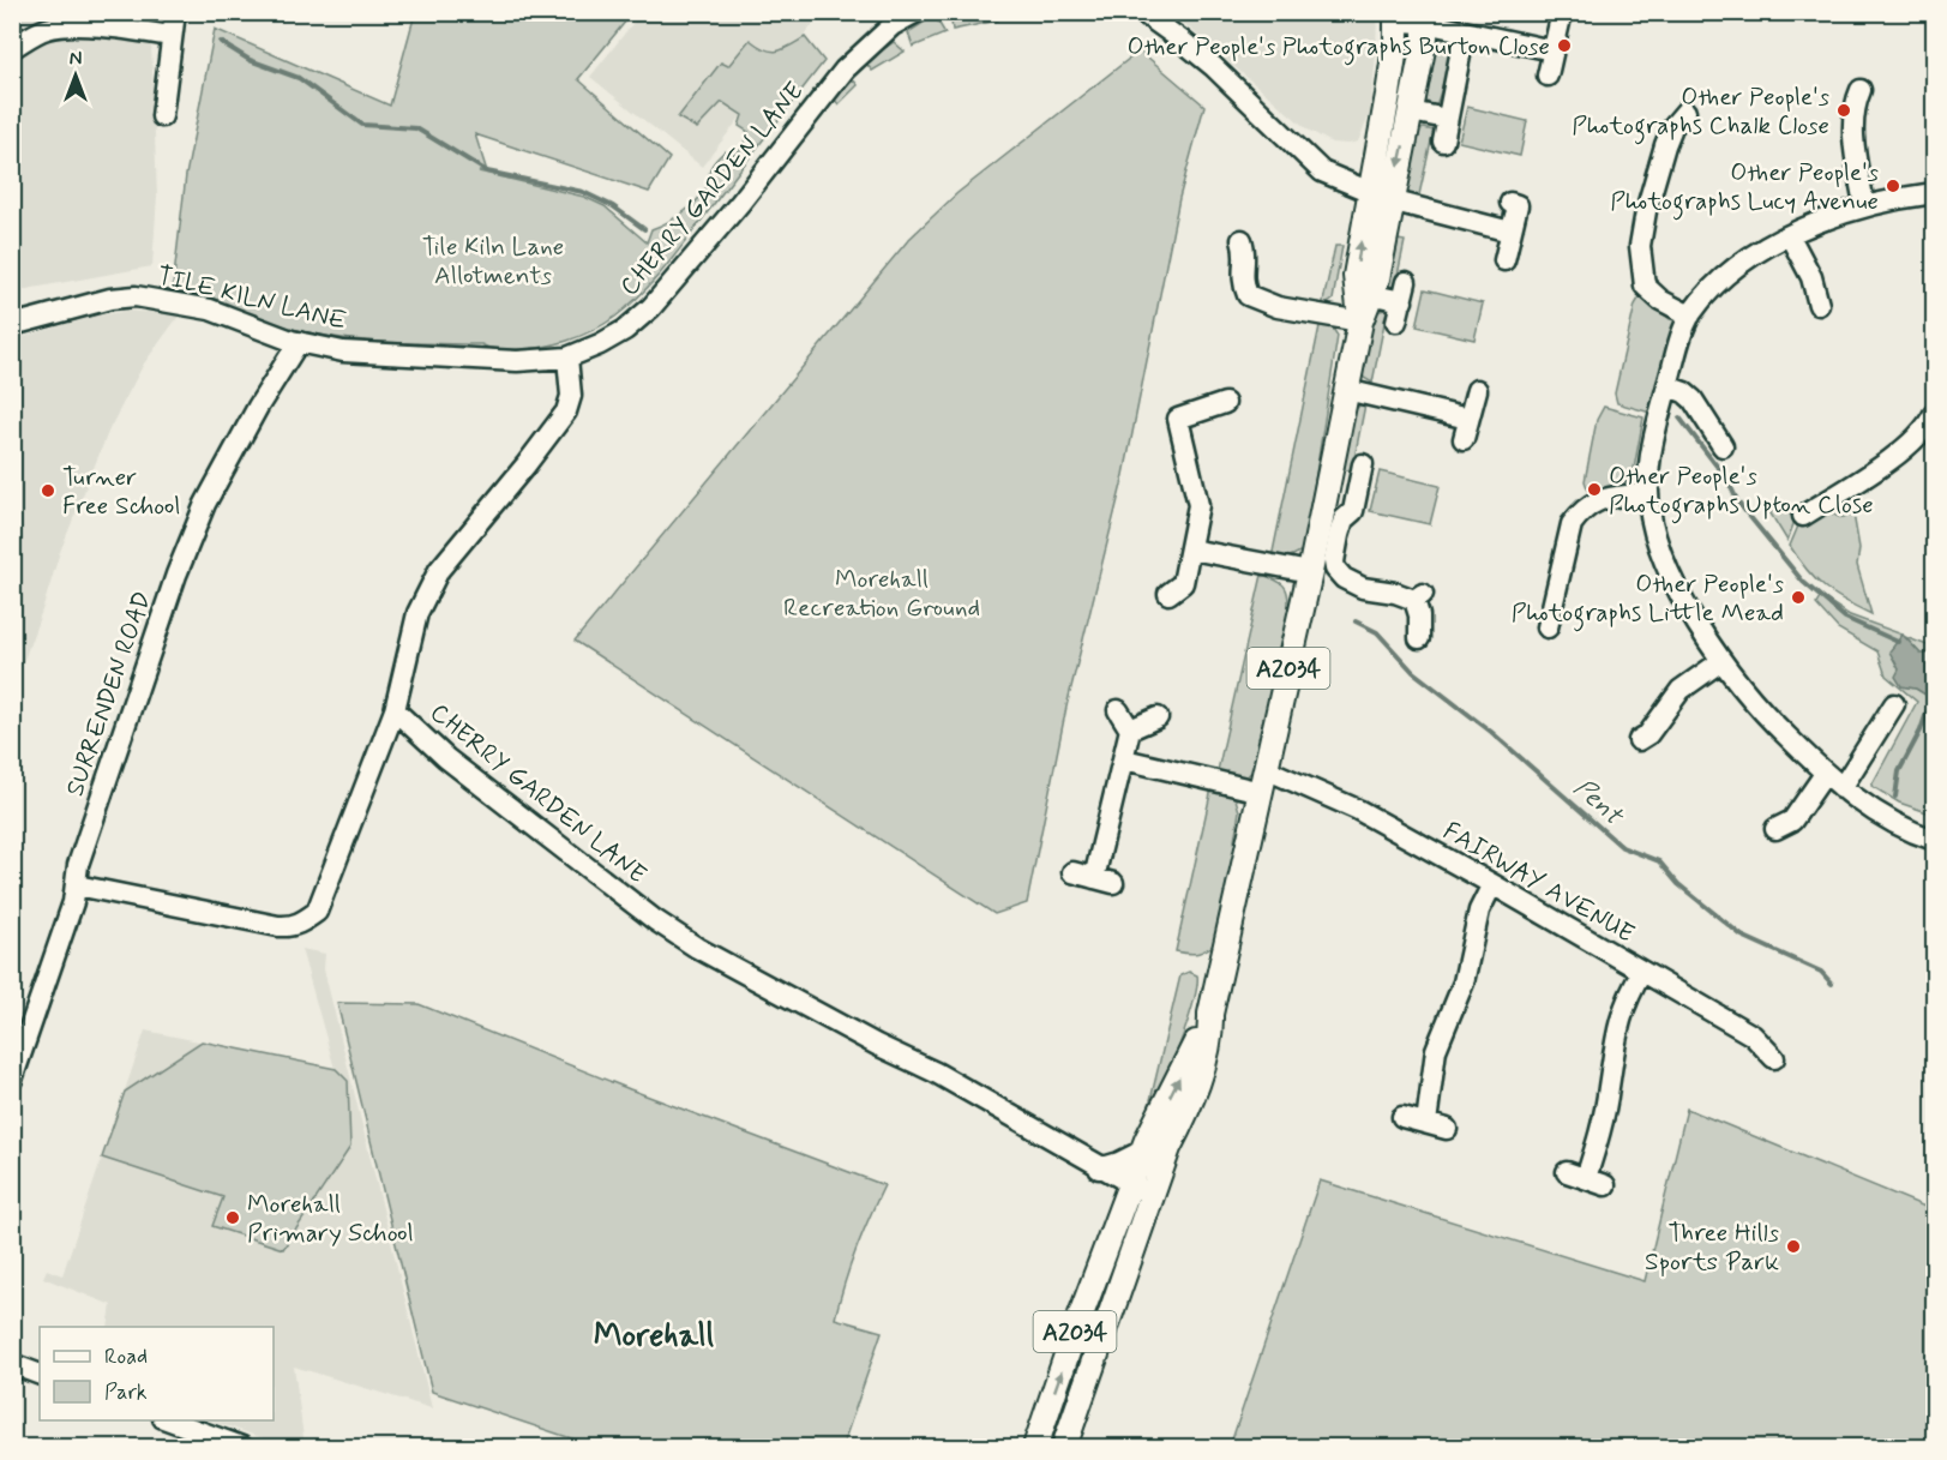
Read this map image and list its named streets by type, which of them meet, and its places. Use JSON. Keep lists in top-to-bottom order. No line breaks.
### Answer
{"streets":{"main road":["A2034"],"street":["CHERRY GARDEN LANE","TILE KILN LANE","SURRENDEN ROAD","FAIRWAY AVENUE"]},"crossings":[["CHERRY GARDEN LANE","TILE KILN LANE"],["CHERRY GARDEN LANE","A2034"],["TILE KILN LANE","SURRENDEN ROAD"],["A2034","FAIRWAY AVENUE"]],"districts":["Morehall"],"water":["Pent"],"parks":["Tile Kiln Lane Allotments","Morehall Recreation Ground"],"places":["Other People's Photographs Burton Close","Other People's Photographs Chalk Close","Other People's Photographs Lucy Avenue","Other People's Photographs Upton Close","Turner Free School","Other People's Photographs Little Mead","Morehall Primary School","Three Hills Sports Park"],"legend":["Road","Park"],"north":"top"}
